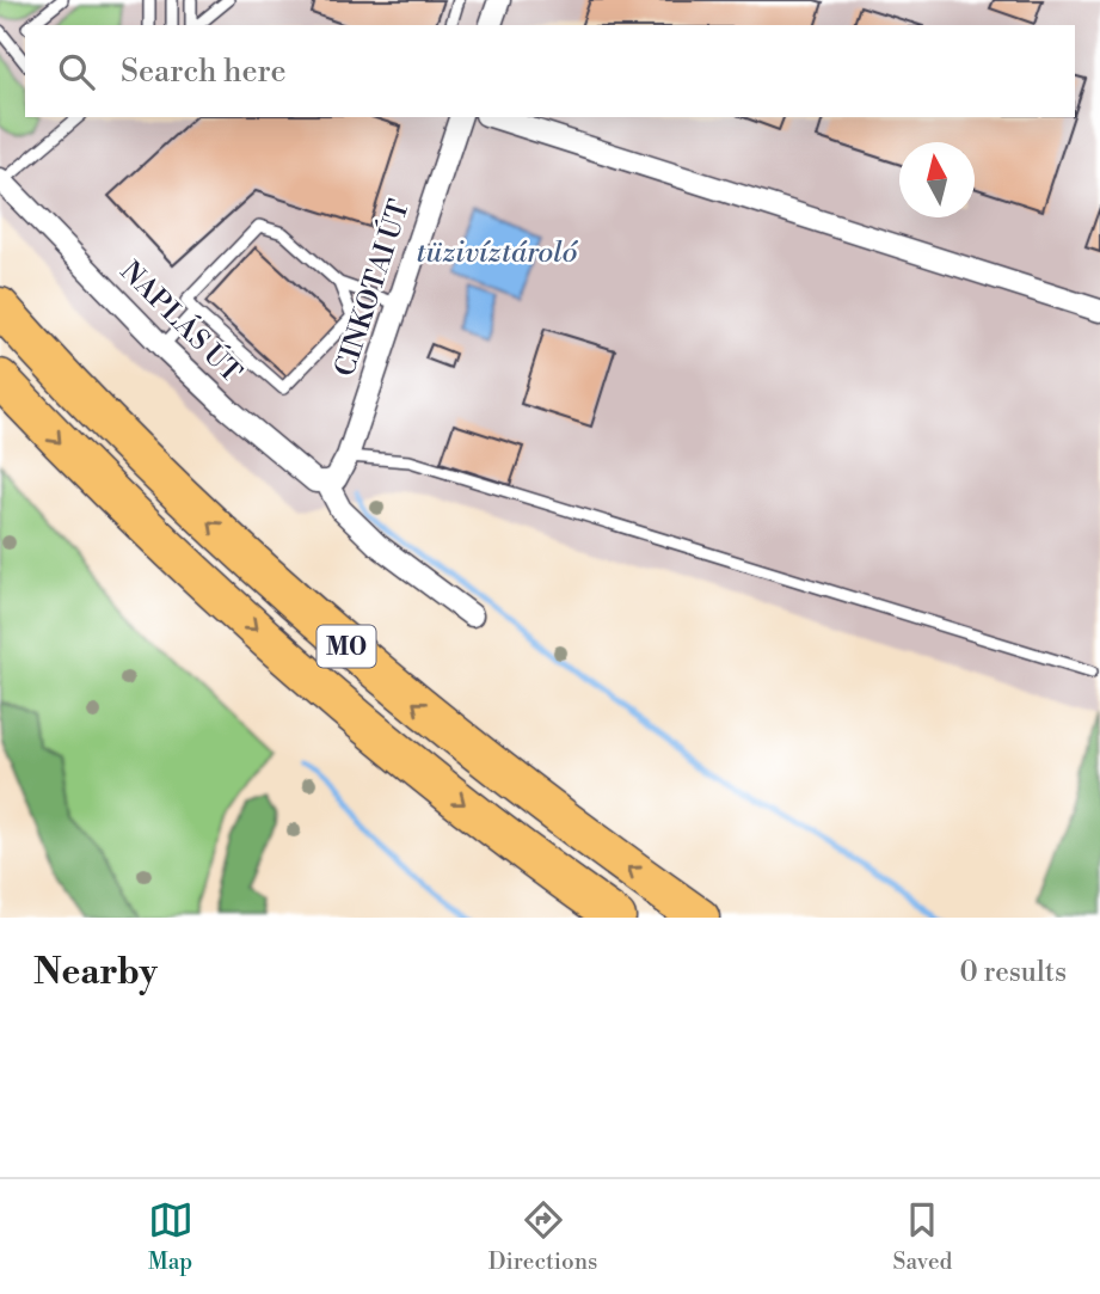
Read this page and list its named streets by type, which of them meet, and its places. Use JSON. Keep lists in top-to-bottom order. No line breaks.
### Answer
{"streets":{"highway":["M0"],"street":["CINKOTAI ÚT","NAPLÁS ÚT"]},"crossings":[["CINKOTAI ÚT","NAPLÁS ÚT"]],"water":["tüzivíztároló"],"north":"top","page":{"search":"Search here","heading":["Nearby","0 results"],"nav":["Map","Directions","Saved"]}}
